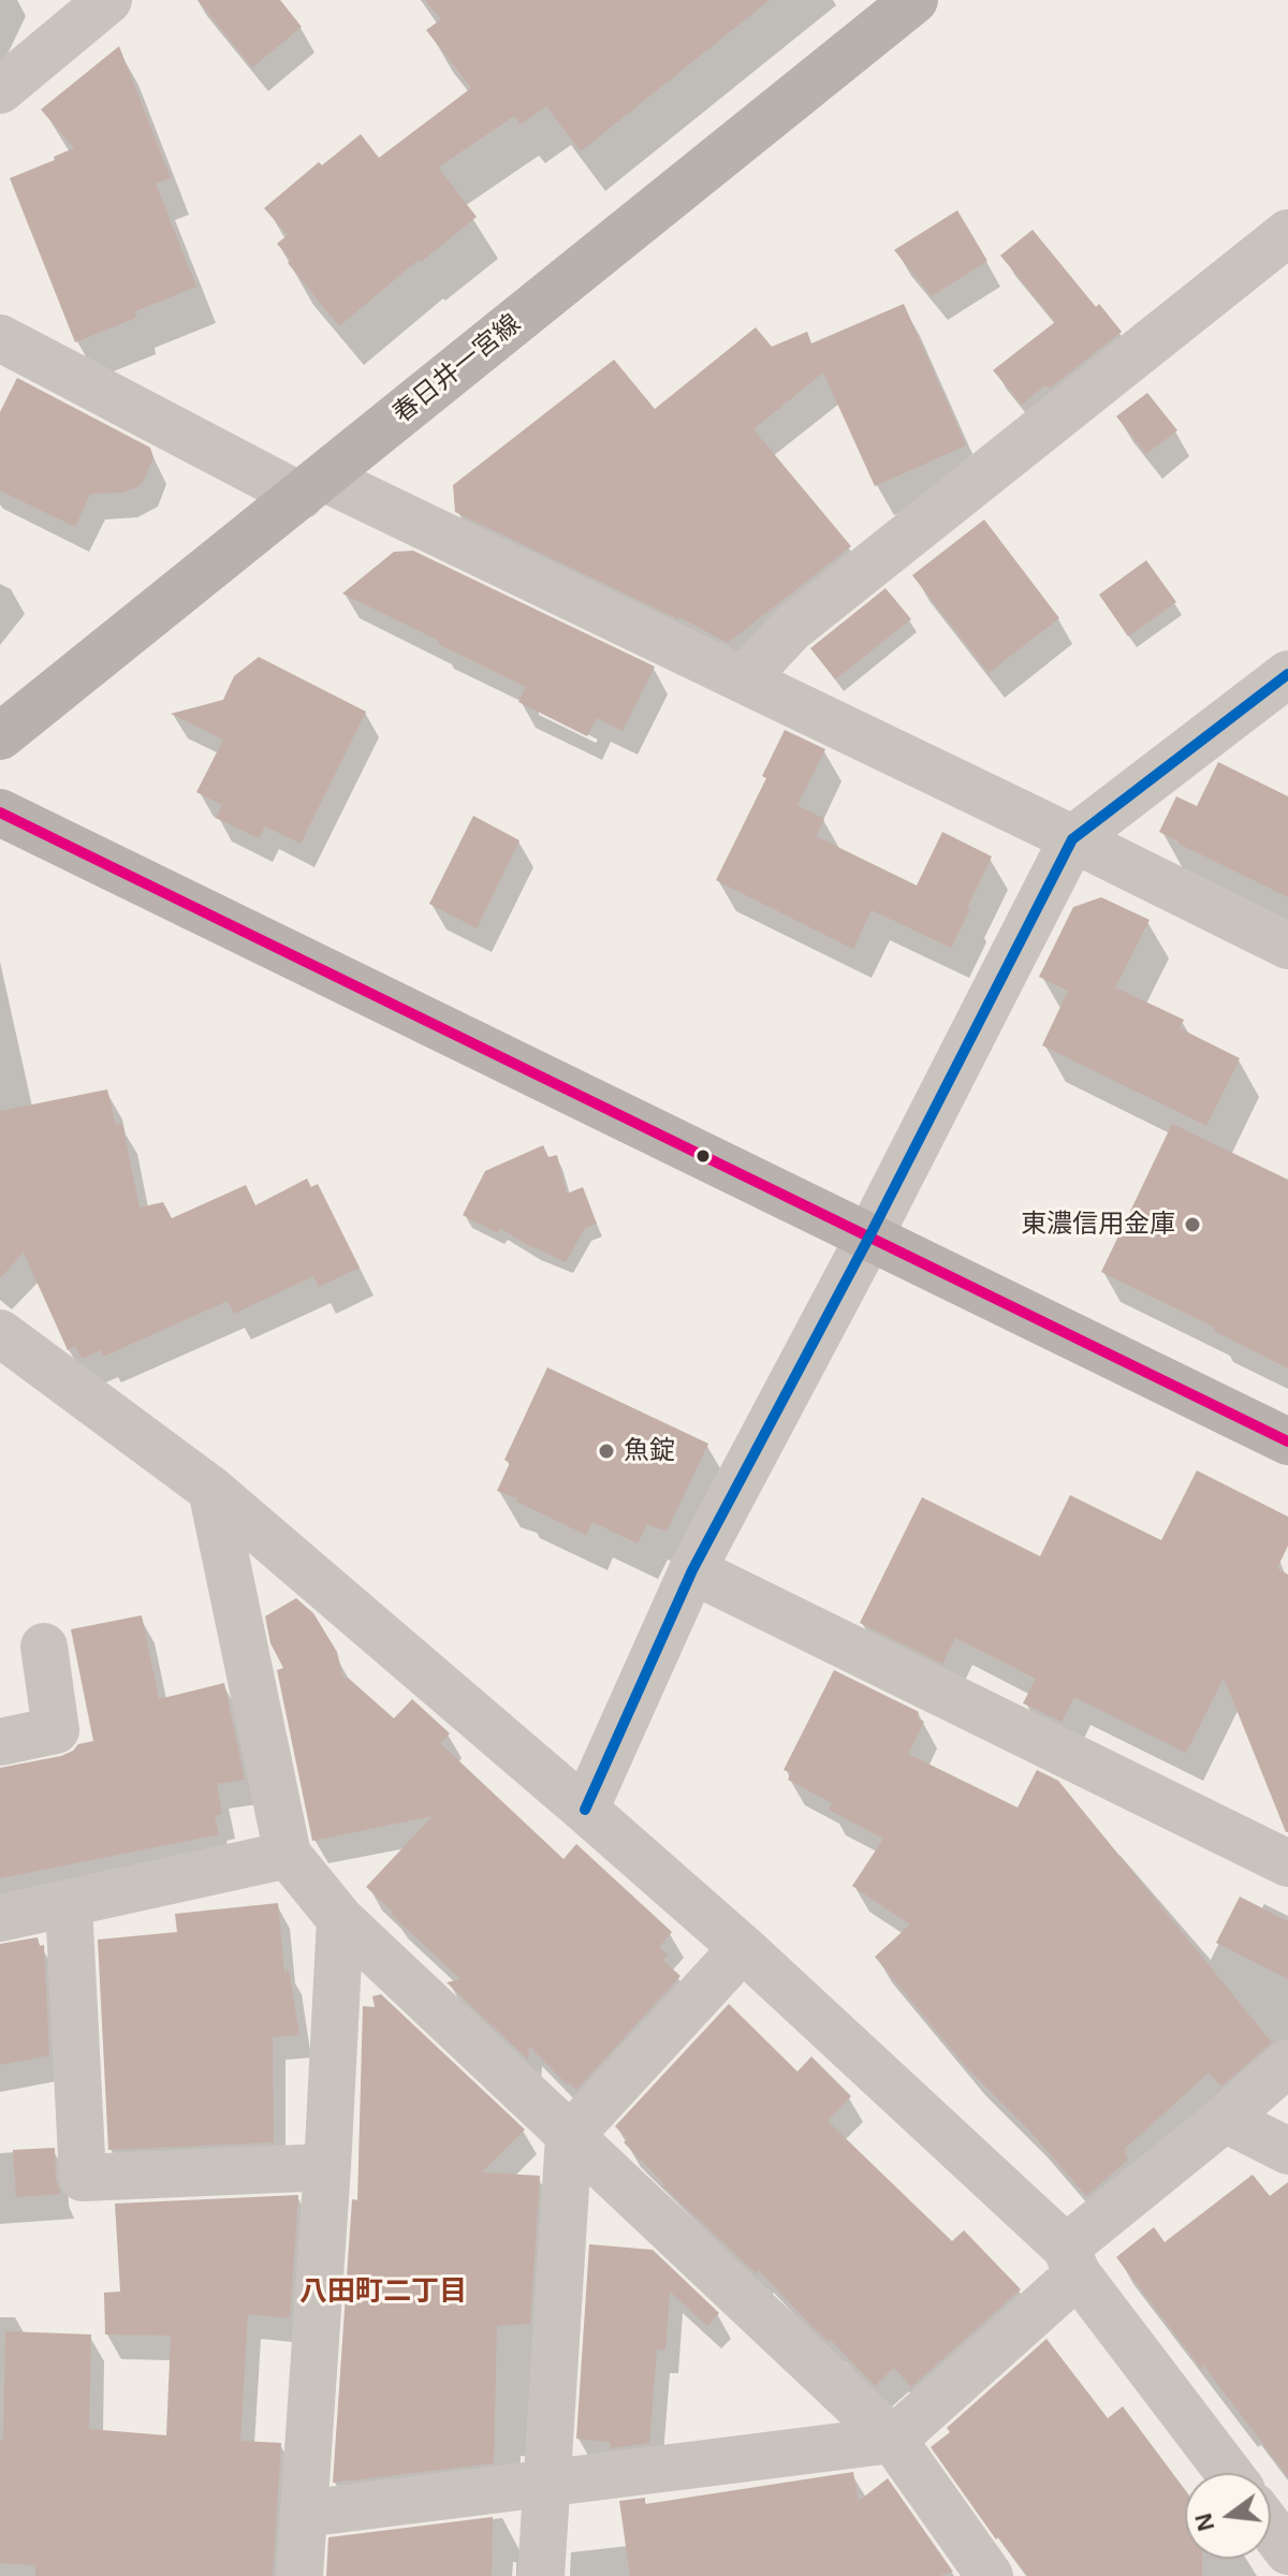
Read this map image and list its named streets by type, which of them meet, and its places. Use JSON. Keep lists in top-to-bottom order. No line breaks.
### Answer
{"streets":{"main road":["春日井一宮線"]},"districts":["八田町二丁目"],"places":["東濃信用金庫","魚錠"],"north":"left"}
